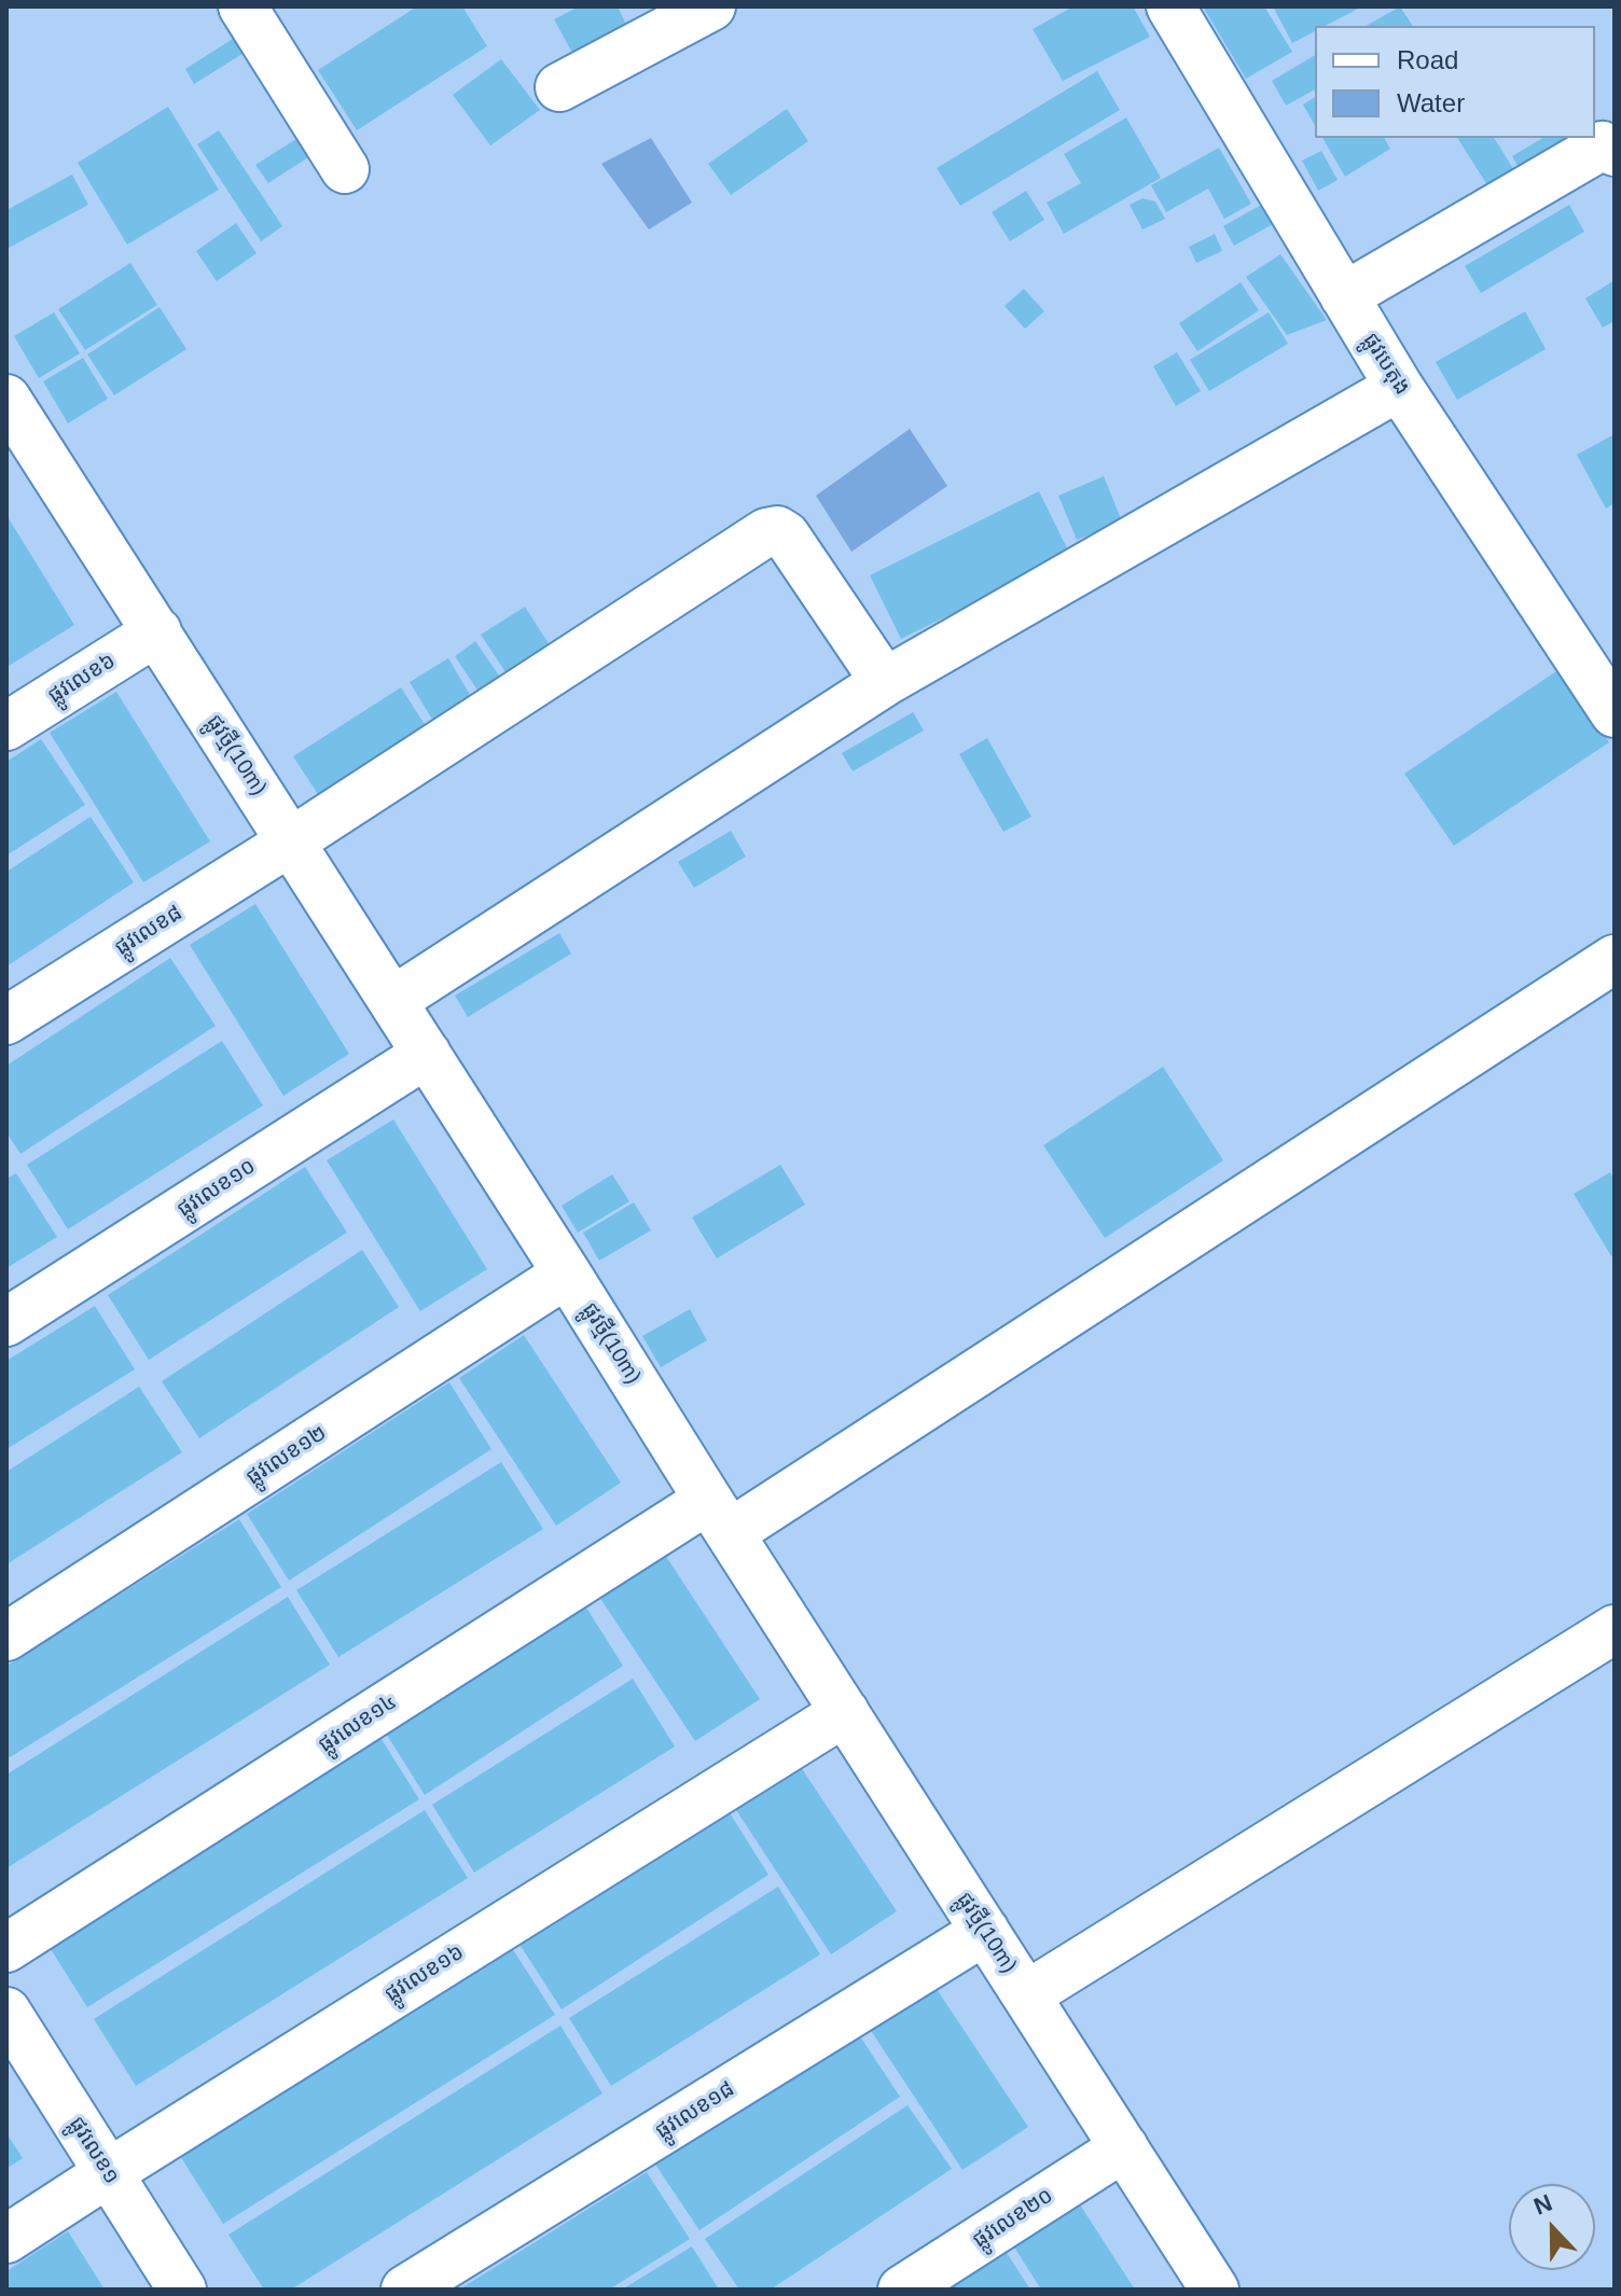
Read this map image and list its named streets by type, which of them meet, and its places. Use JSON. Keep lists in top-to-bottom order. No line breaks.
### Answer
{"streets":{"street":["ផ្លូវបេតុង","ផ្លូវលេខ៦","ផ្លូវថ្មី(10m)","ផ្លូវលេខ៨","ផ្លូវលេខ១០","ផ្លូវលេខ១២","ផ្លូវលេខ១៤","ផ្លូវលេខ១៦","ផ្លូវលេខ១៨","ផ្លូវលេខ១","ផ្លូវលេខ២០"]},"crossings":[["ផ្លូវលេខ៦","ផ្លូវថ្មី(10m)"],["ផ្លូវថ្មី(10m)","ផ្លូវលេខ៨"],["ផ្លូវថ្មី(10m)","ផ្លូវលេខ១០"],["ផ្លូវថ្មី(10m)","ផ្លូវលេខ១២"],["ផ្លូវថ្មី(10m)","ផ្លូវលេខ១៤"],["ផ្លូវថ្មី(10m)","ផ្លូវលេខ១៦"],["ផ្លូវថ្មី(10m)","ផ្លូវលេខ១៨"],["ផ្លូវថ្មី(10m)","ផ្លូវលេខ២០"],["ផ្លូវលេខ១៦","ផ្លូវលេខ១"]],"legend":["Road","Water"],"north":"top"}
